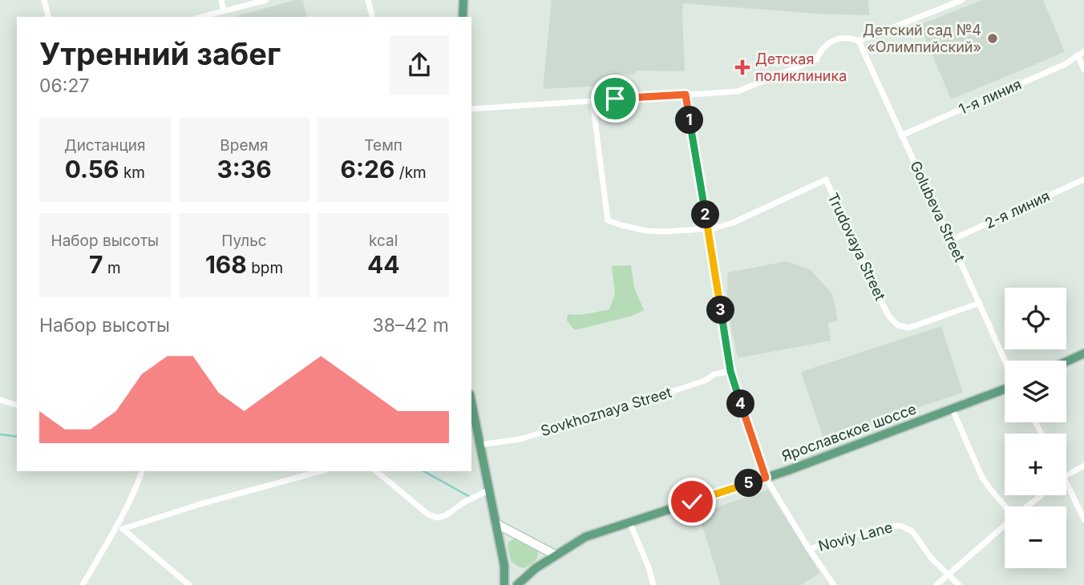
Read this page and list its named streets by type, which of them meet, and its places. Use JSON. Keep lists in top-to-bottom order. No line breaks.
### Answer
{"streets":{"main road":["Ярославское шоссе"],"street":["1-я линия","2-я линия","Golubeva Street","Trudovaya Street","Sovkhoznaya Street","Noviy Lane"]},"crossings":[["1-я линия","Golubeva Street"],["2-я линия","Golubeva Street"],["Golubeva Street","Trudovaya Street"]],"places":{"other":["Детский сад №4 «Олимпийский»"],"health":["Детская поликлиника"]},"page":{"heading":["Утренний забег","06:27"],"pins":["1","2","3","4","5"],"stats":[["Дистанция","0.56 km"],["Время","3:36"],["Темп","6:26 /km"],["Набор высоты","7 m"],["Пульс","168 bpm"],["kcal","44"]],"map_buttons":["+","−"],"chart":["Набор высоты","38–42 m"]}}
